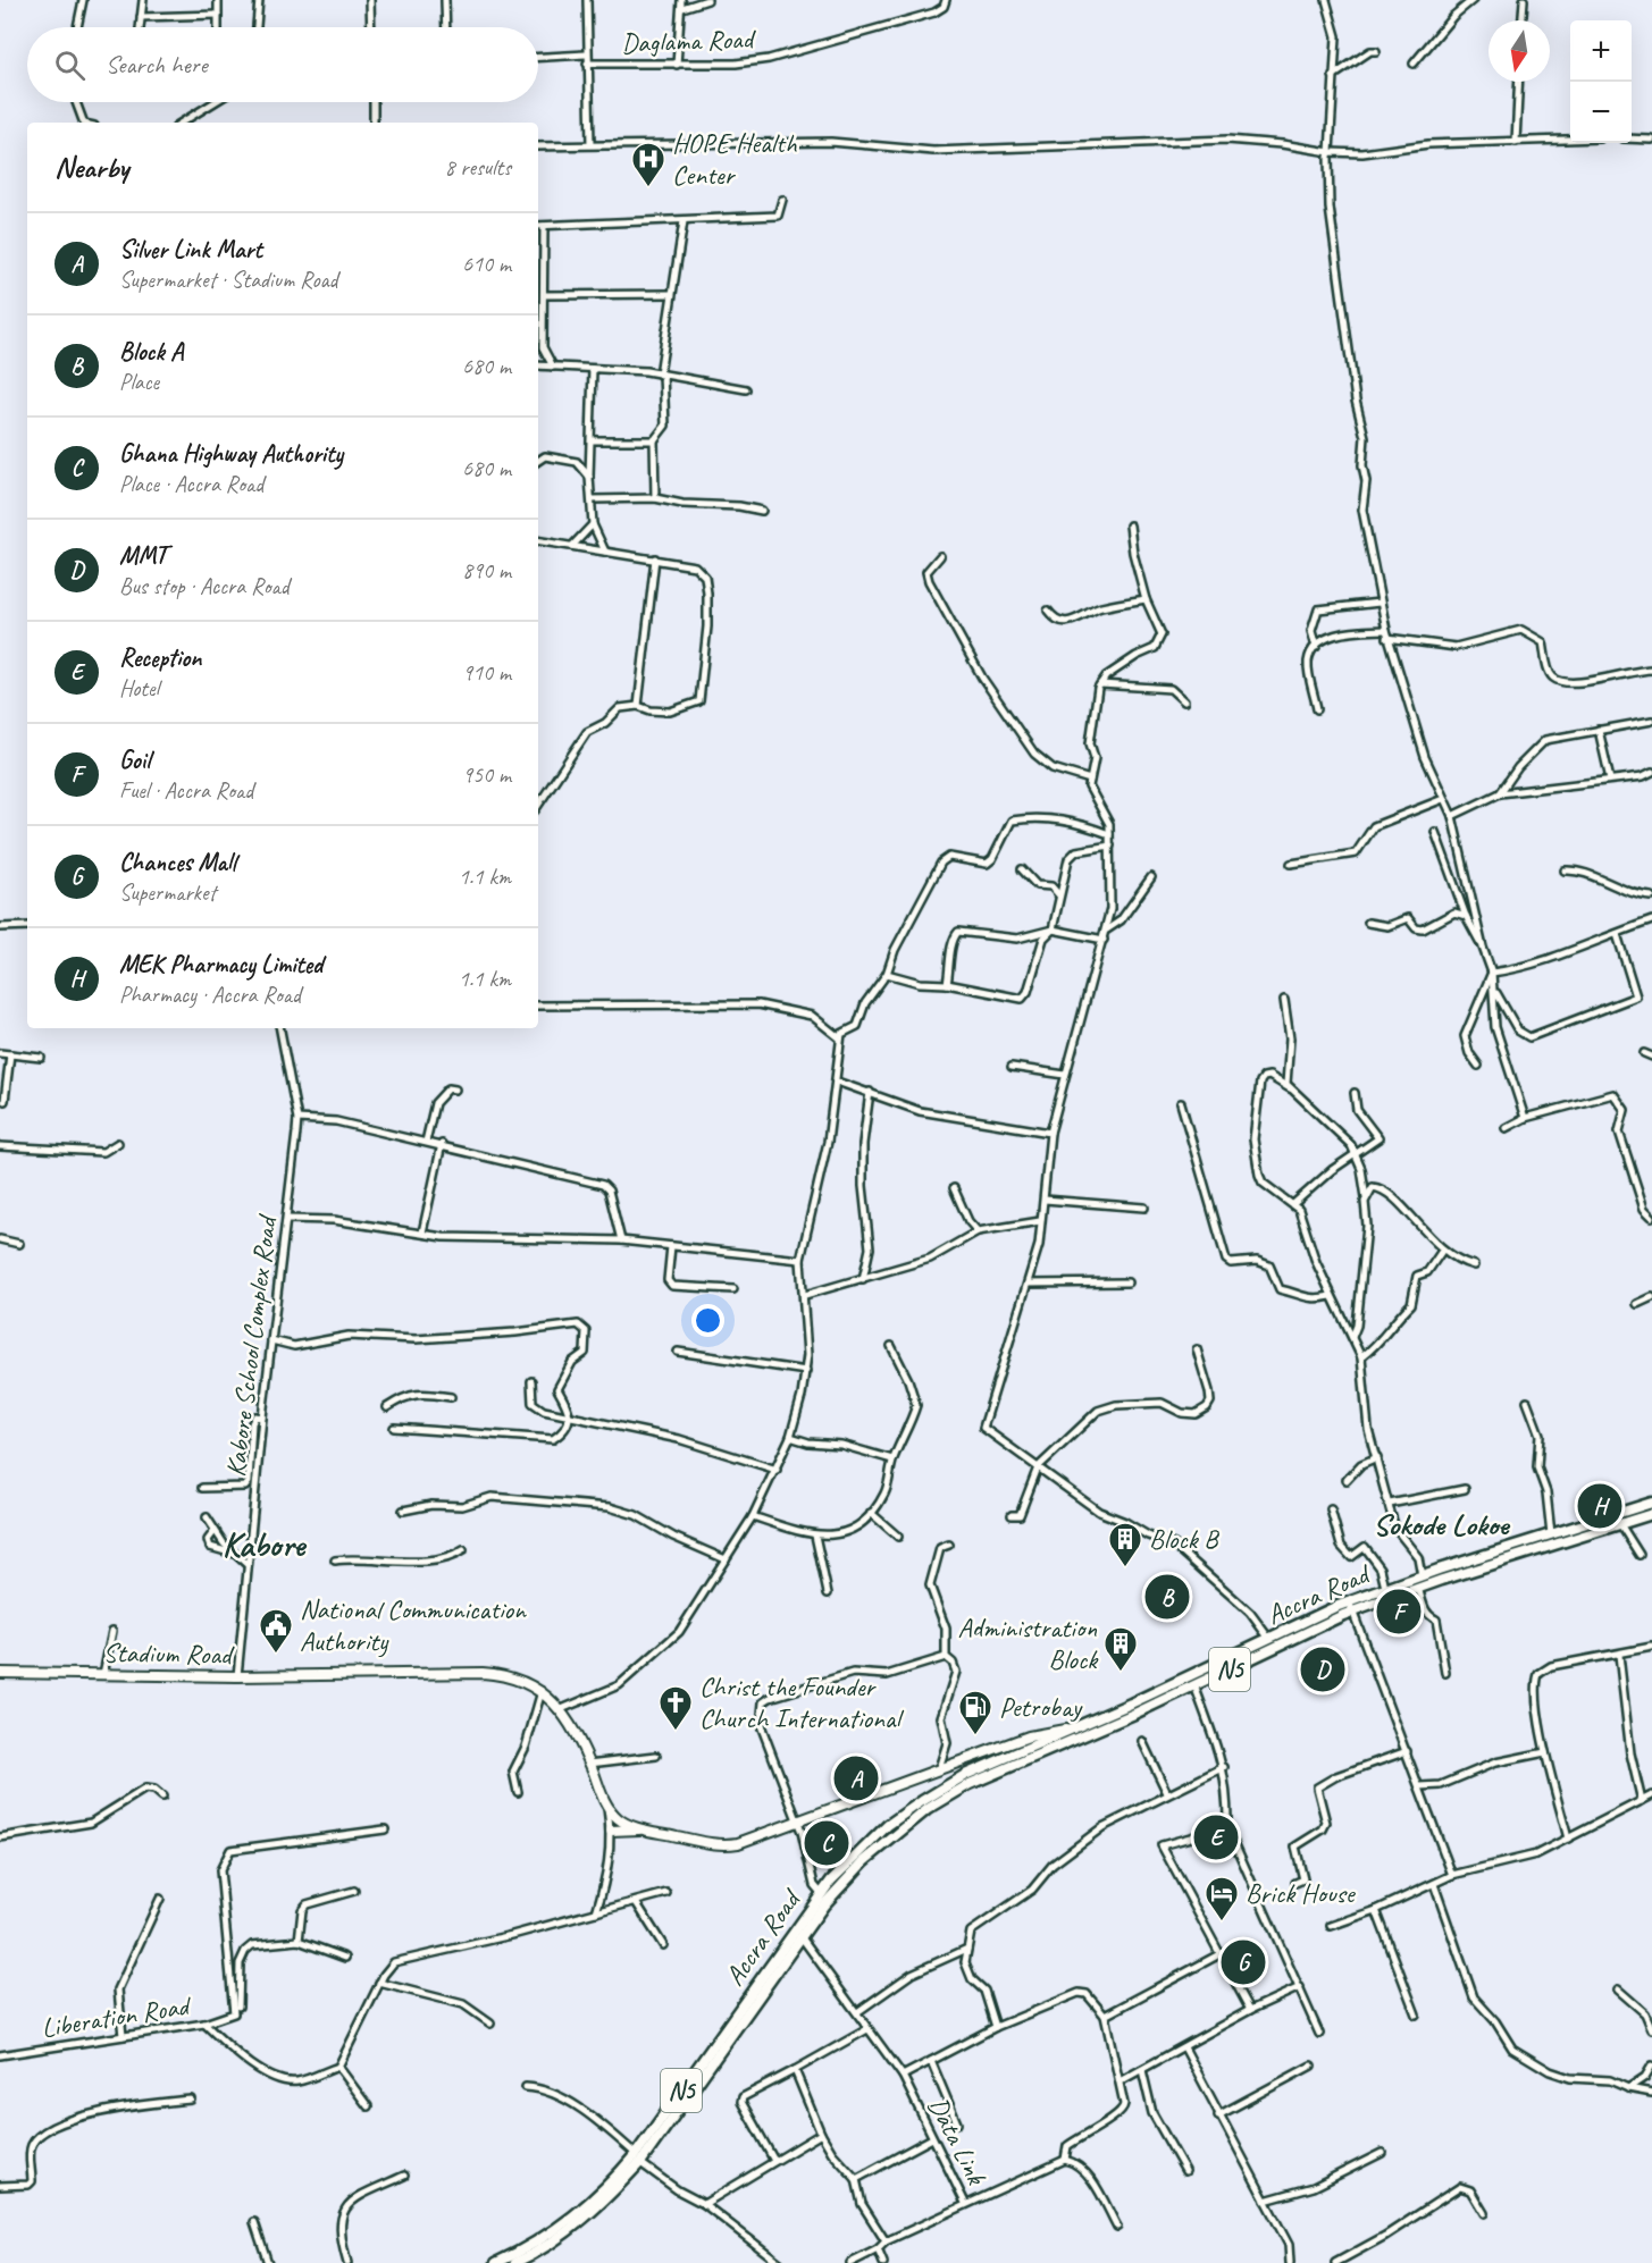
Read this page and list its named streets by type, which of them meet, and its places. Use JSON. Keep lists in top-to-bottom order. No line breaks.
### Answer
{"streets":{"main road":["Accra Road","Stadium Road","N5"],"street":["Daglama Road","Kabore School Complex Road","Liberation Road","Data Link"]},"crossings":[["Kabore School Complex Road","Stadium Road"],["Accra Road","Data Link"]],"districts":["Sokode Lokoe","Kabore"],"places":{"hospital":["HOPE Health Center"],"building":["Block B","Administration Block"],"public building":["National Communication Authority"],"church":["Christ the Founder Church International"],"fuel station":["Petrobay"],"hotel":["Brick House"]},"north":"bottom","page":{"map_buttons":["+","−"],"search":"Search here","heading":["Nearby","8 results"],"list":[{"mark":"A","name":"Silver Link Mart","note":"Supermarket · Stadium Road","value":"610 m"},{"mark":"B","name":"Block A","note":"Place","value":"680 m"},{"mark":"C","name":"Ghana Highway Authority","note":"Place · Accra Road","value":"680 m"},{"mark":"D","name":"MMT","note":"Bus stop · Accra Road","value":"890 m"},{"mark":"E","name":"Reception","note":"Hotel","value":"910 m"},{"mark":"F","name":"Goil","note":"Fuel · Accra Road","value":"950 m"},{"mark":"G","name":"Chances Mall","note":"Supermarket","value":"1.1 km"},{"mark":"H","name":"MEK Pharmacy Limited","note":"Pharmacy · Accra Road","value":"1.1 km"}],"pins":["H","B","F","D","A","E","C","G"]}}
